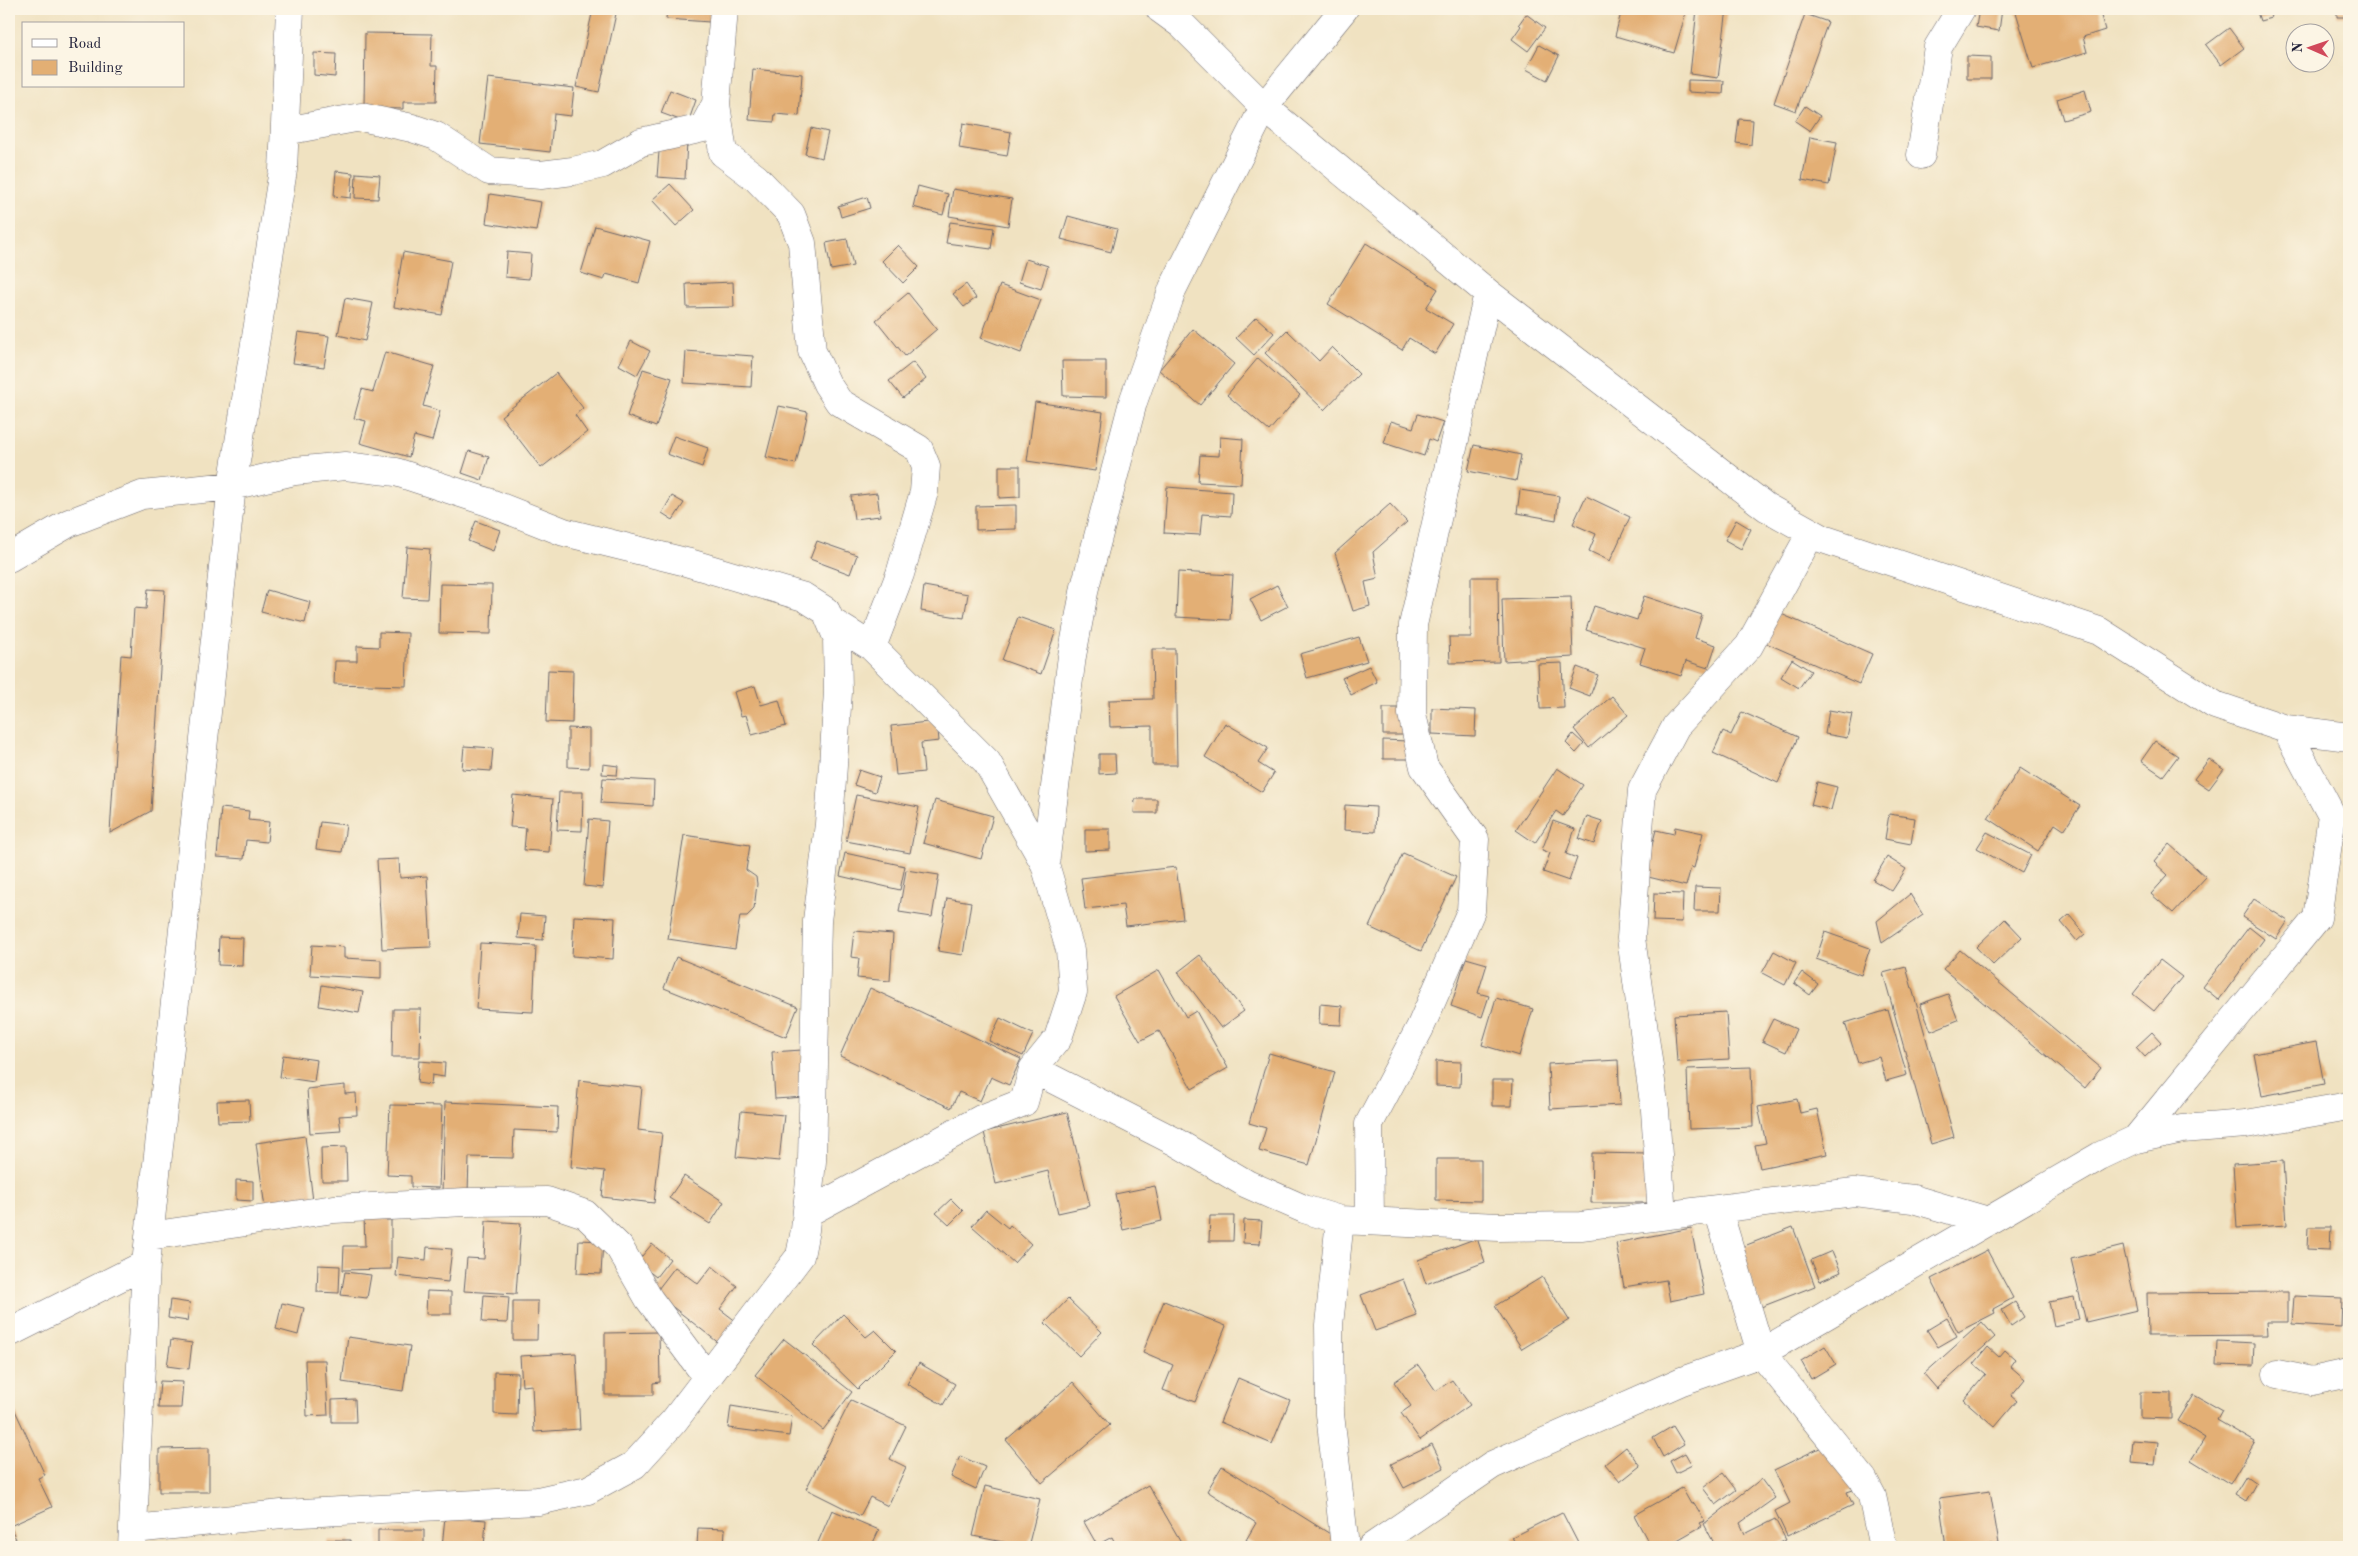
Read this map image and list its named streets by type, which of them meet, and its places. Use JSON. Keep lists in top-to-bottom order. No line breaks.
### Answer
{"legend":["Road","Building"],"north":"left"}
